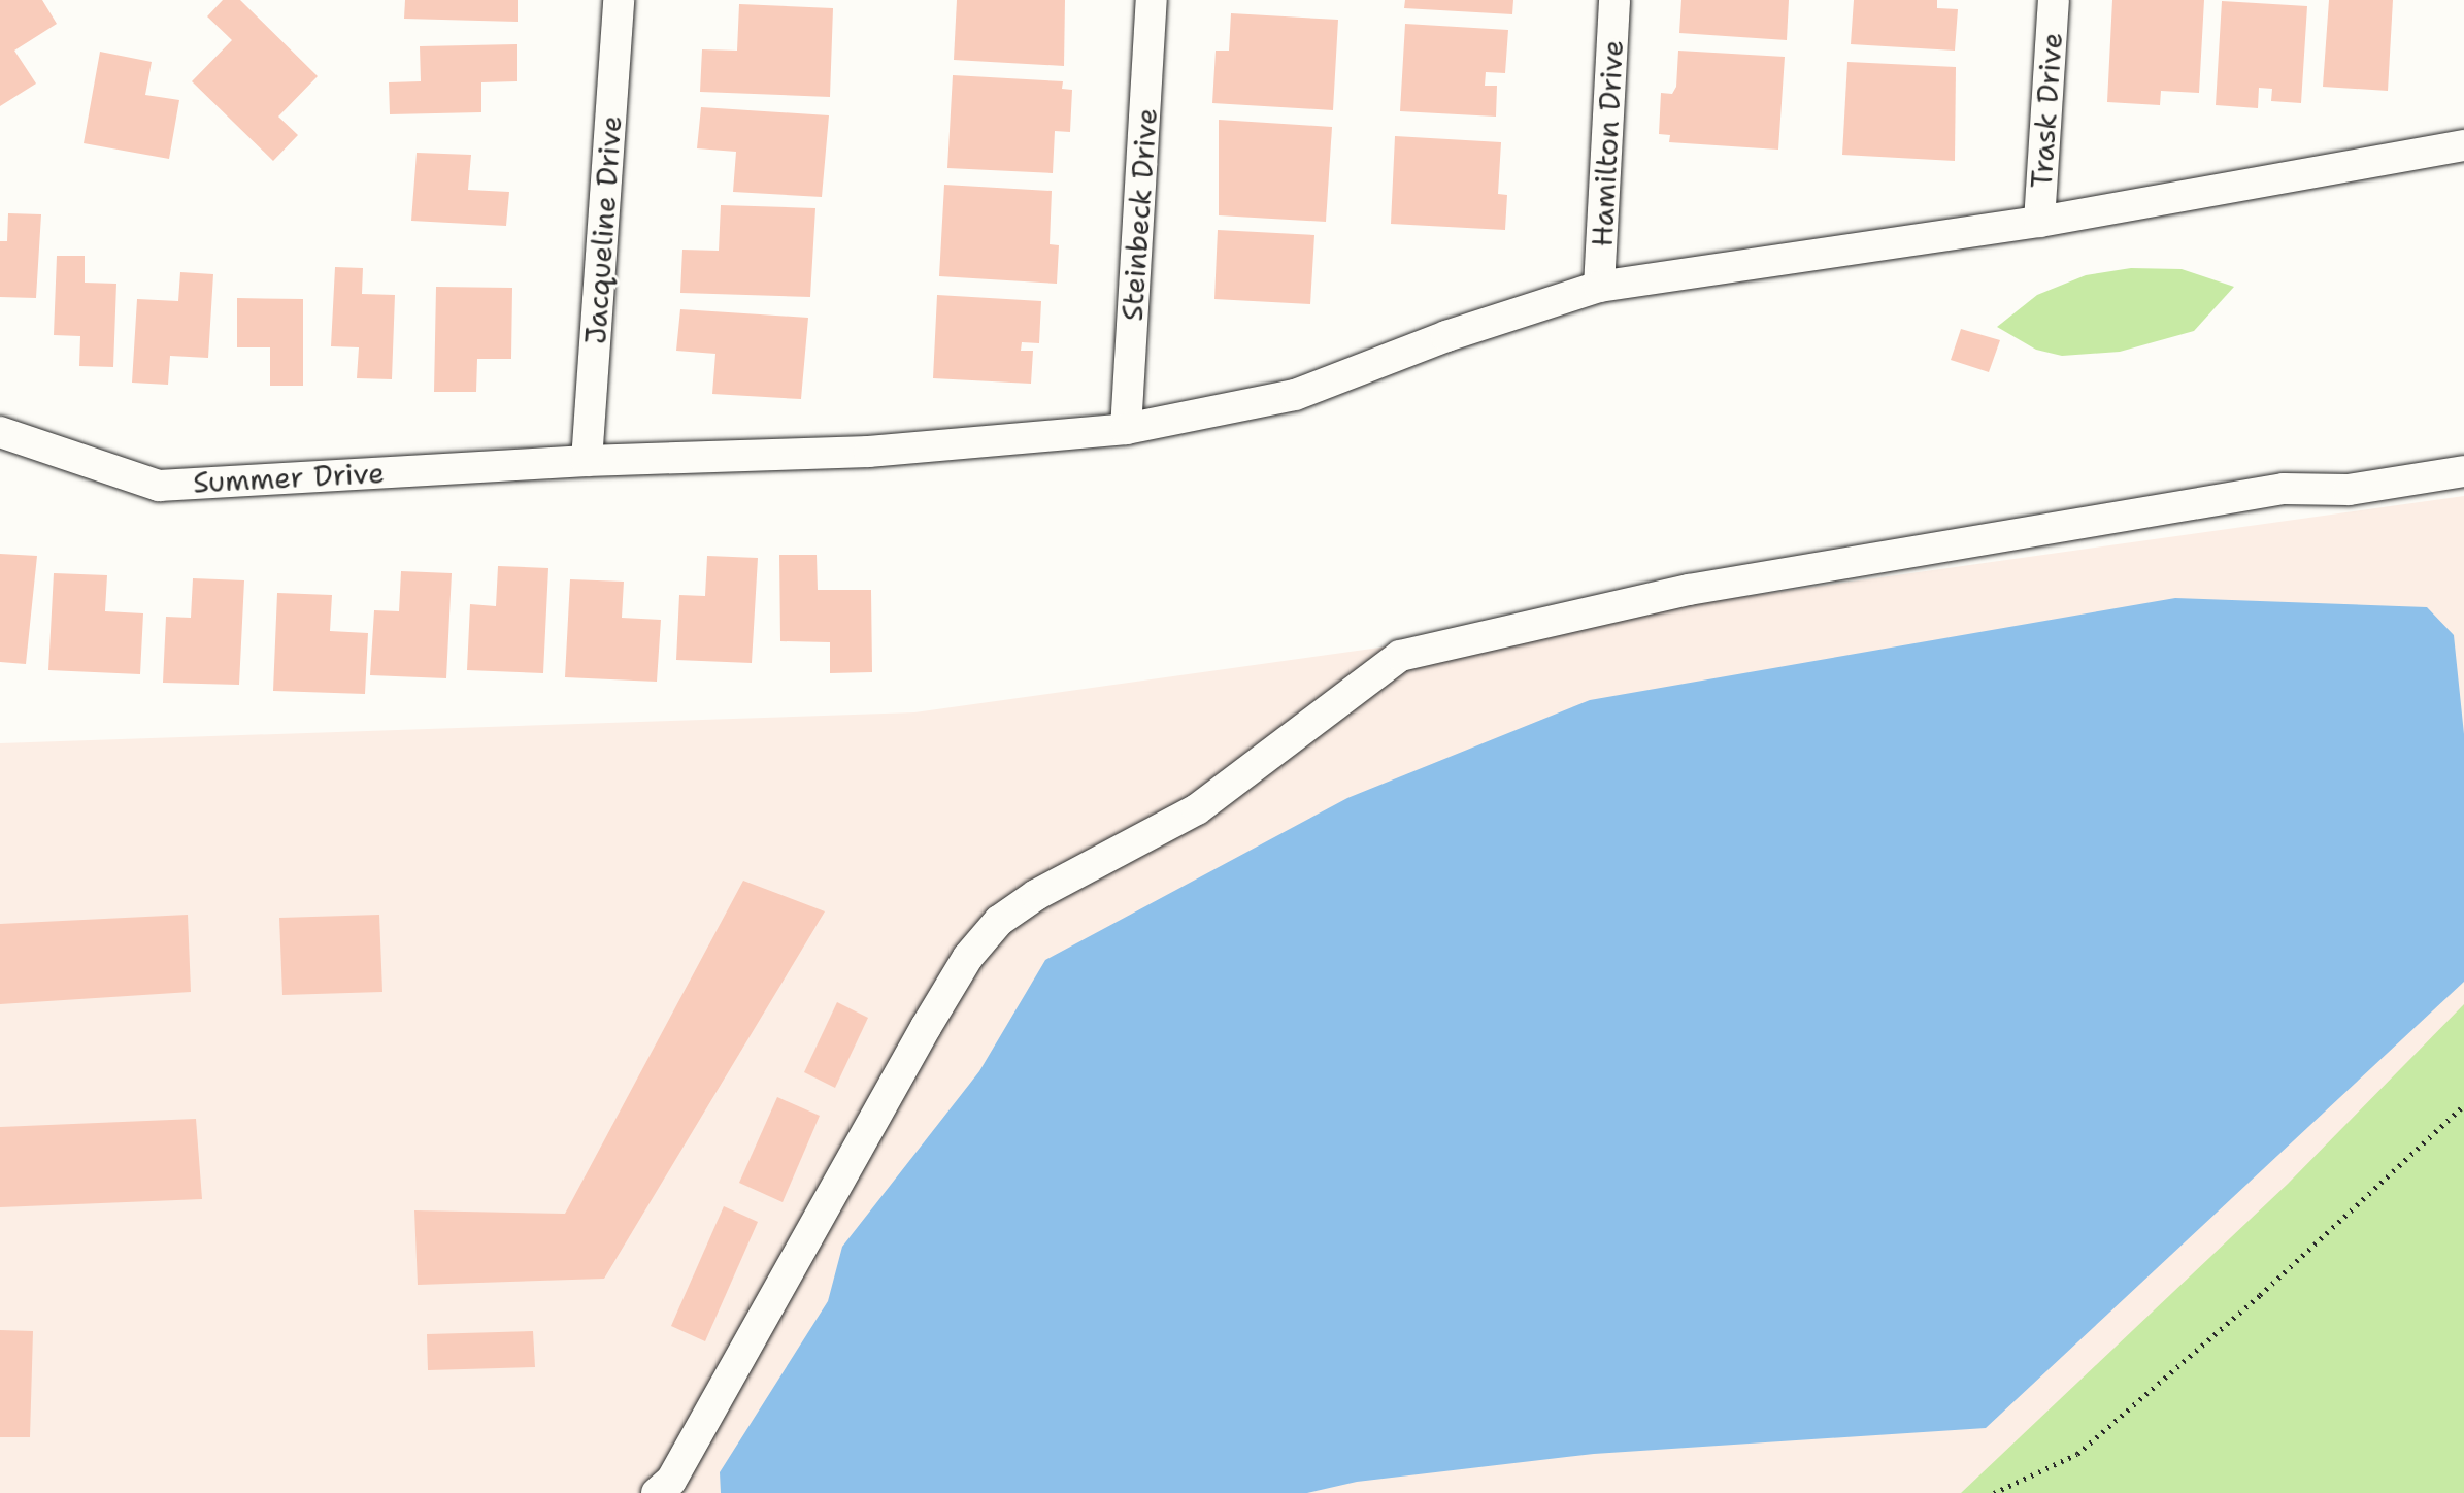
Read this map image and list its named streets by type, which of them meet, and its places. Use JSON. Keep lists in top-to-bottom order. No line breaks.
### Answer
{"streets":{"street":["Trask Drive","Hamilton Drive","Steinbeck Drive","Jacqueline Drive","Summer Drive"]},"crossings":[["Trask Drive","Summer Drive"],["Hamilton Drive","Summer Drive"],["Steinbeck Drive","Summer Drive"],["Jacqueline Drive","Summer Drive"]]}
